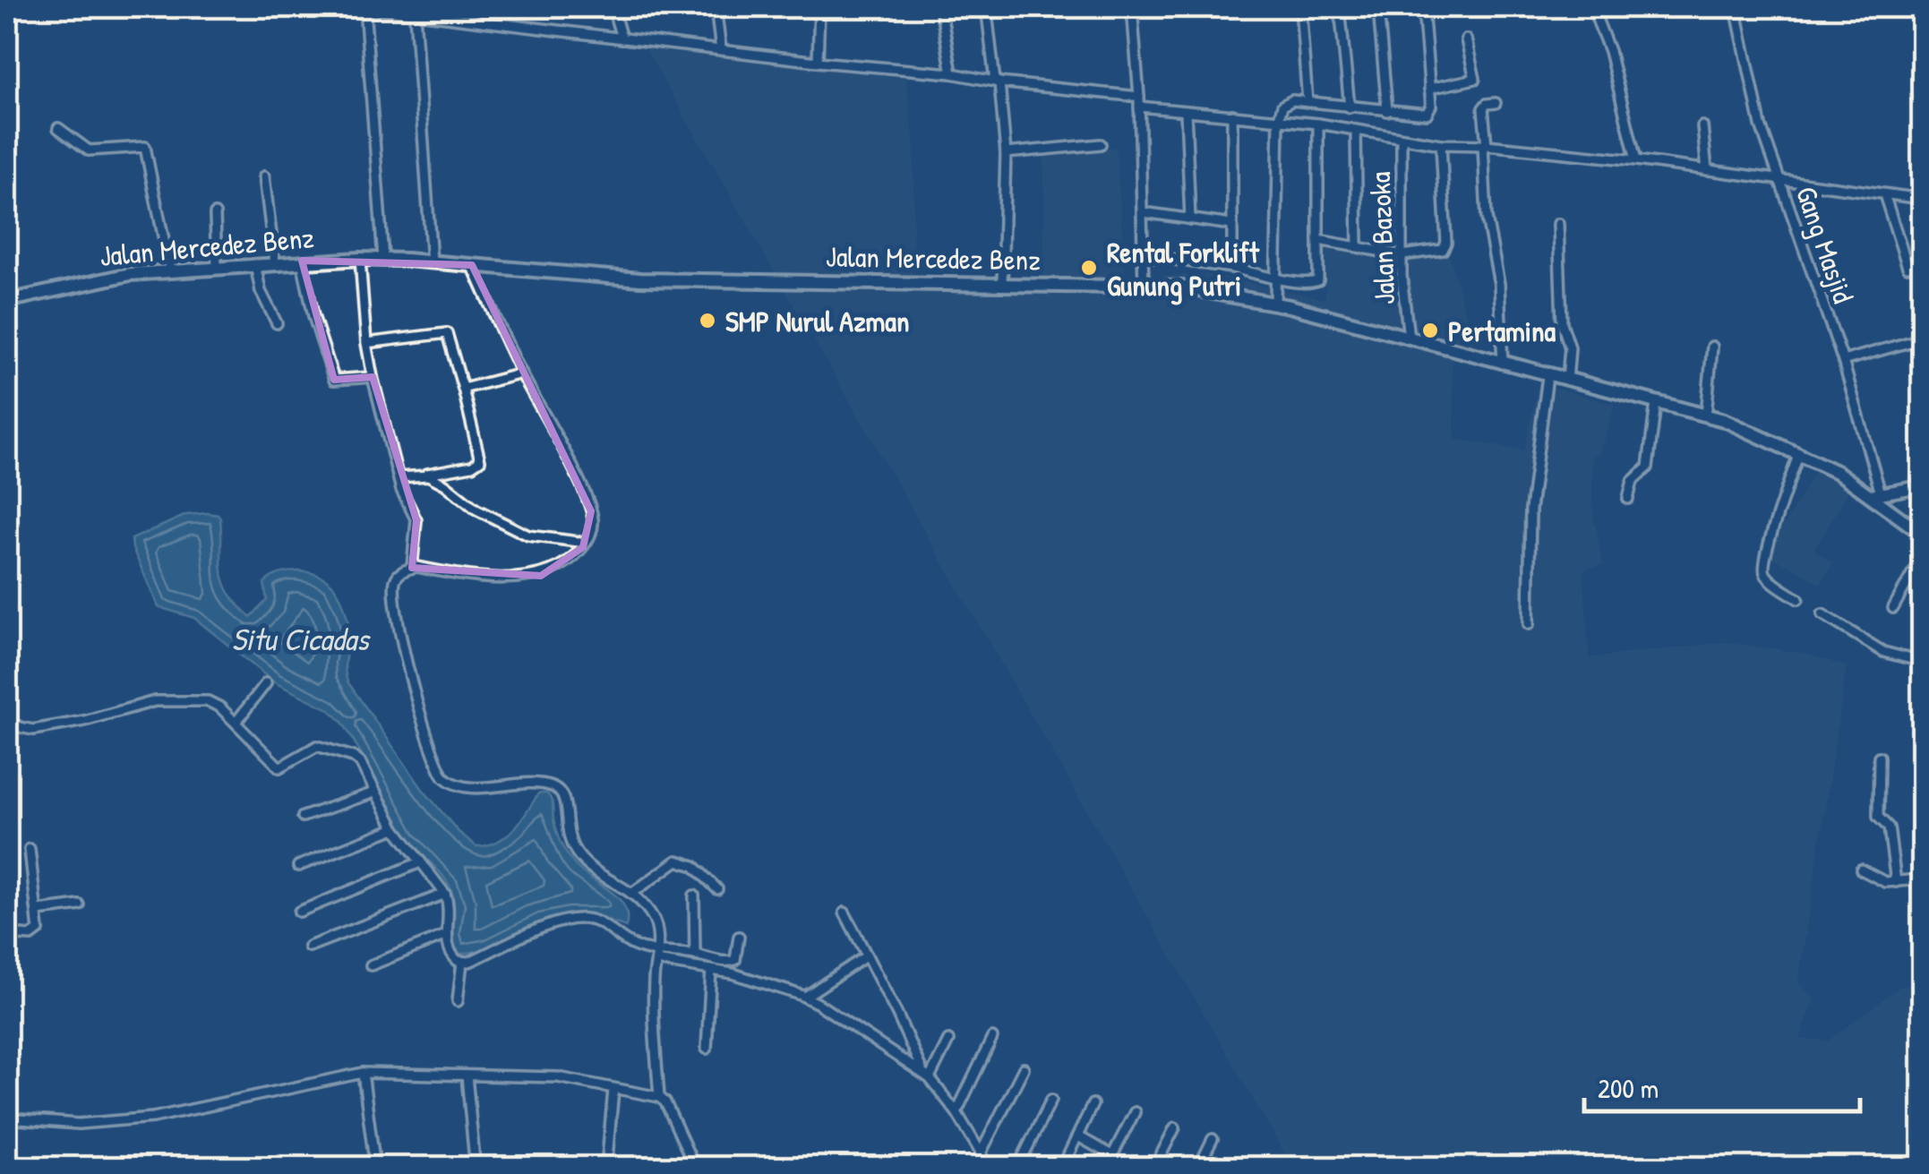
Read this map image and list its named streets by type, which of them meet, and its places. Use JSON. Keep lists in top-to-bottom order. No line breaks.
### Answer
{"streets":{"main road":["Jalan Mercedez Benz"],"street":["Jalan Bazoka","Gang Masjid"]},"crossings":[["Jalan Bazoka","Jalan Mercedez Benz"],["Gang Masjid","Jalan Mercedez Benz"]],"water":["Situ Cicadas"],"places":["Rental Forklift Gunung Putri","SMP Nurul Azman","Pertamina"],"scale_bar":"200 m"}
